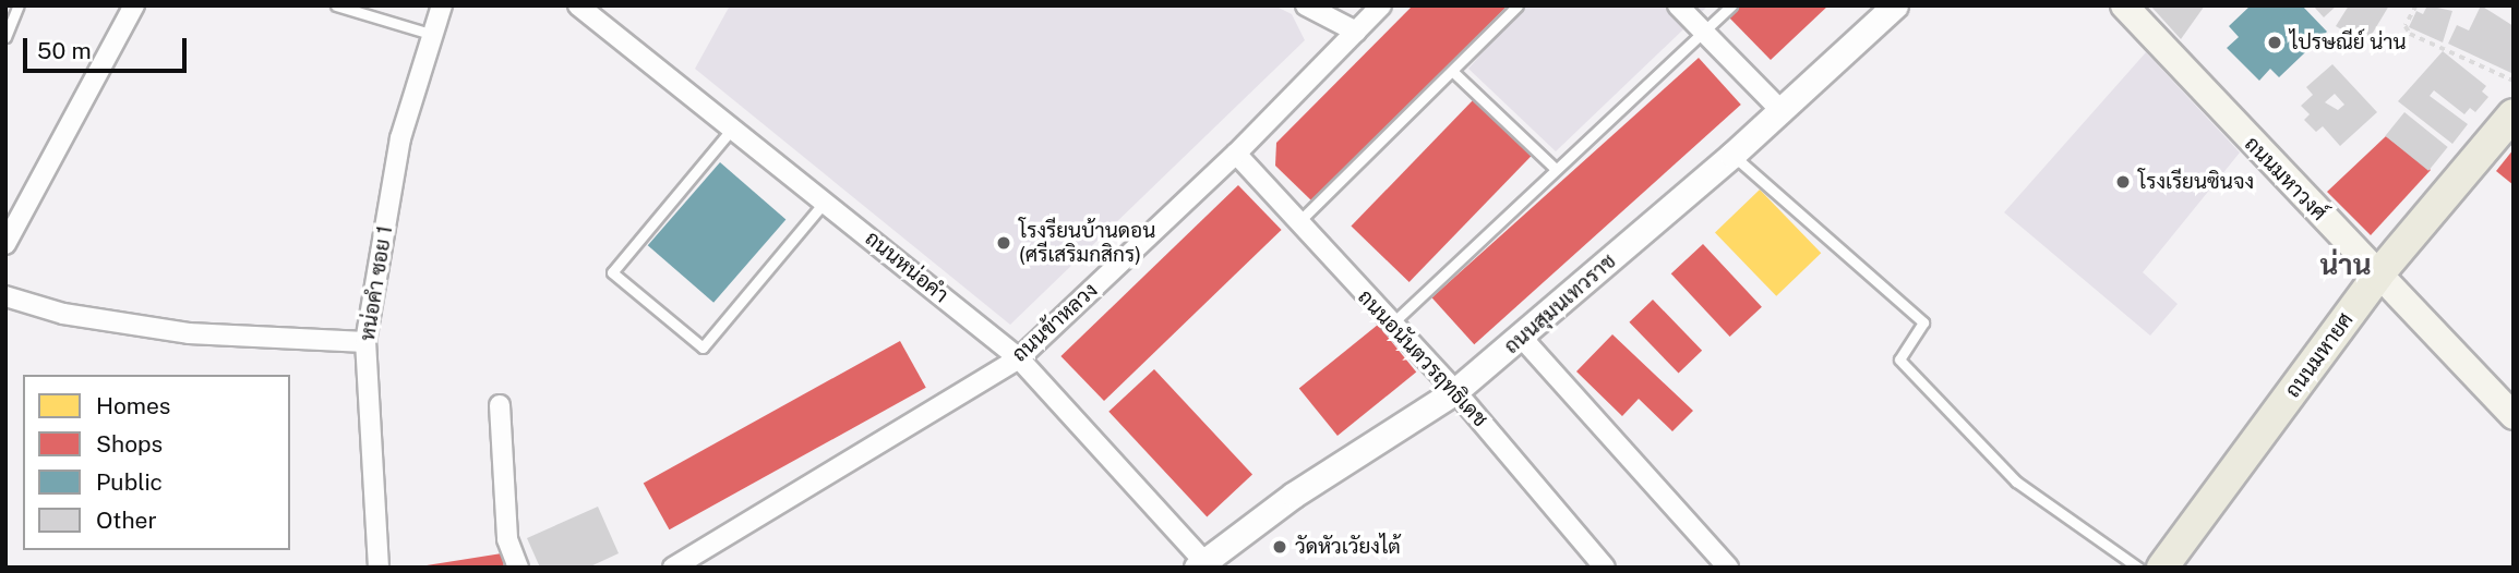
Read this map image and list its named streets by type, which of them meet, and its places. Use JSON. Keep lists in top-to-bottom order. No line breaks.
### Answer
{"streets":{"main road":["ถนนมหาวงศ์","ถนนมหายศ"],"street":["ถนนหน่อคำ","หน่อคำ ซอย 1","ถนนสุมนเทวราช","ถนนข้าหลวง","ถนนอนันตวรฤทธิเดช"]},"crossings":[["ถนนมหาวงศ์","ถนนมหายศ"],["ถนนหน่อคำ","ถนนสุมนเทวราช"],["ถนนหน่อคำ","ถนนข้าหลวง"],["ถนนสุมนเทวราช","ถนนอนันตวรฤทธิเดช"],["ถนนข้าหลวง","ถนนอนันตวรฤทธิเดช"]],"districts":["น่าน"],"places":["ไปรษณีย์ น่าน","โรงเรียนซินจง","โรงรียนบ้านดอน (ศรีเสริมกสิกร)","วัดหัวเวัยงไต้"],"legend":["Homes","Shops","Public","Other"],"scale_bar":"50 m"}
